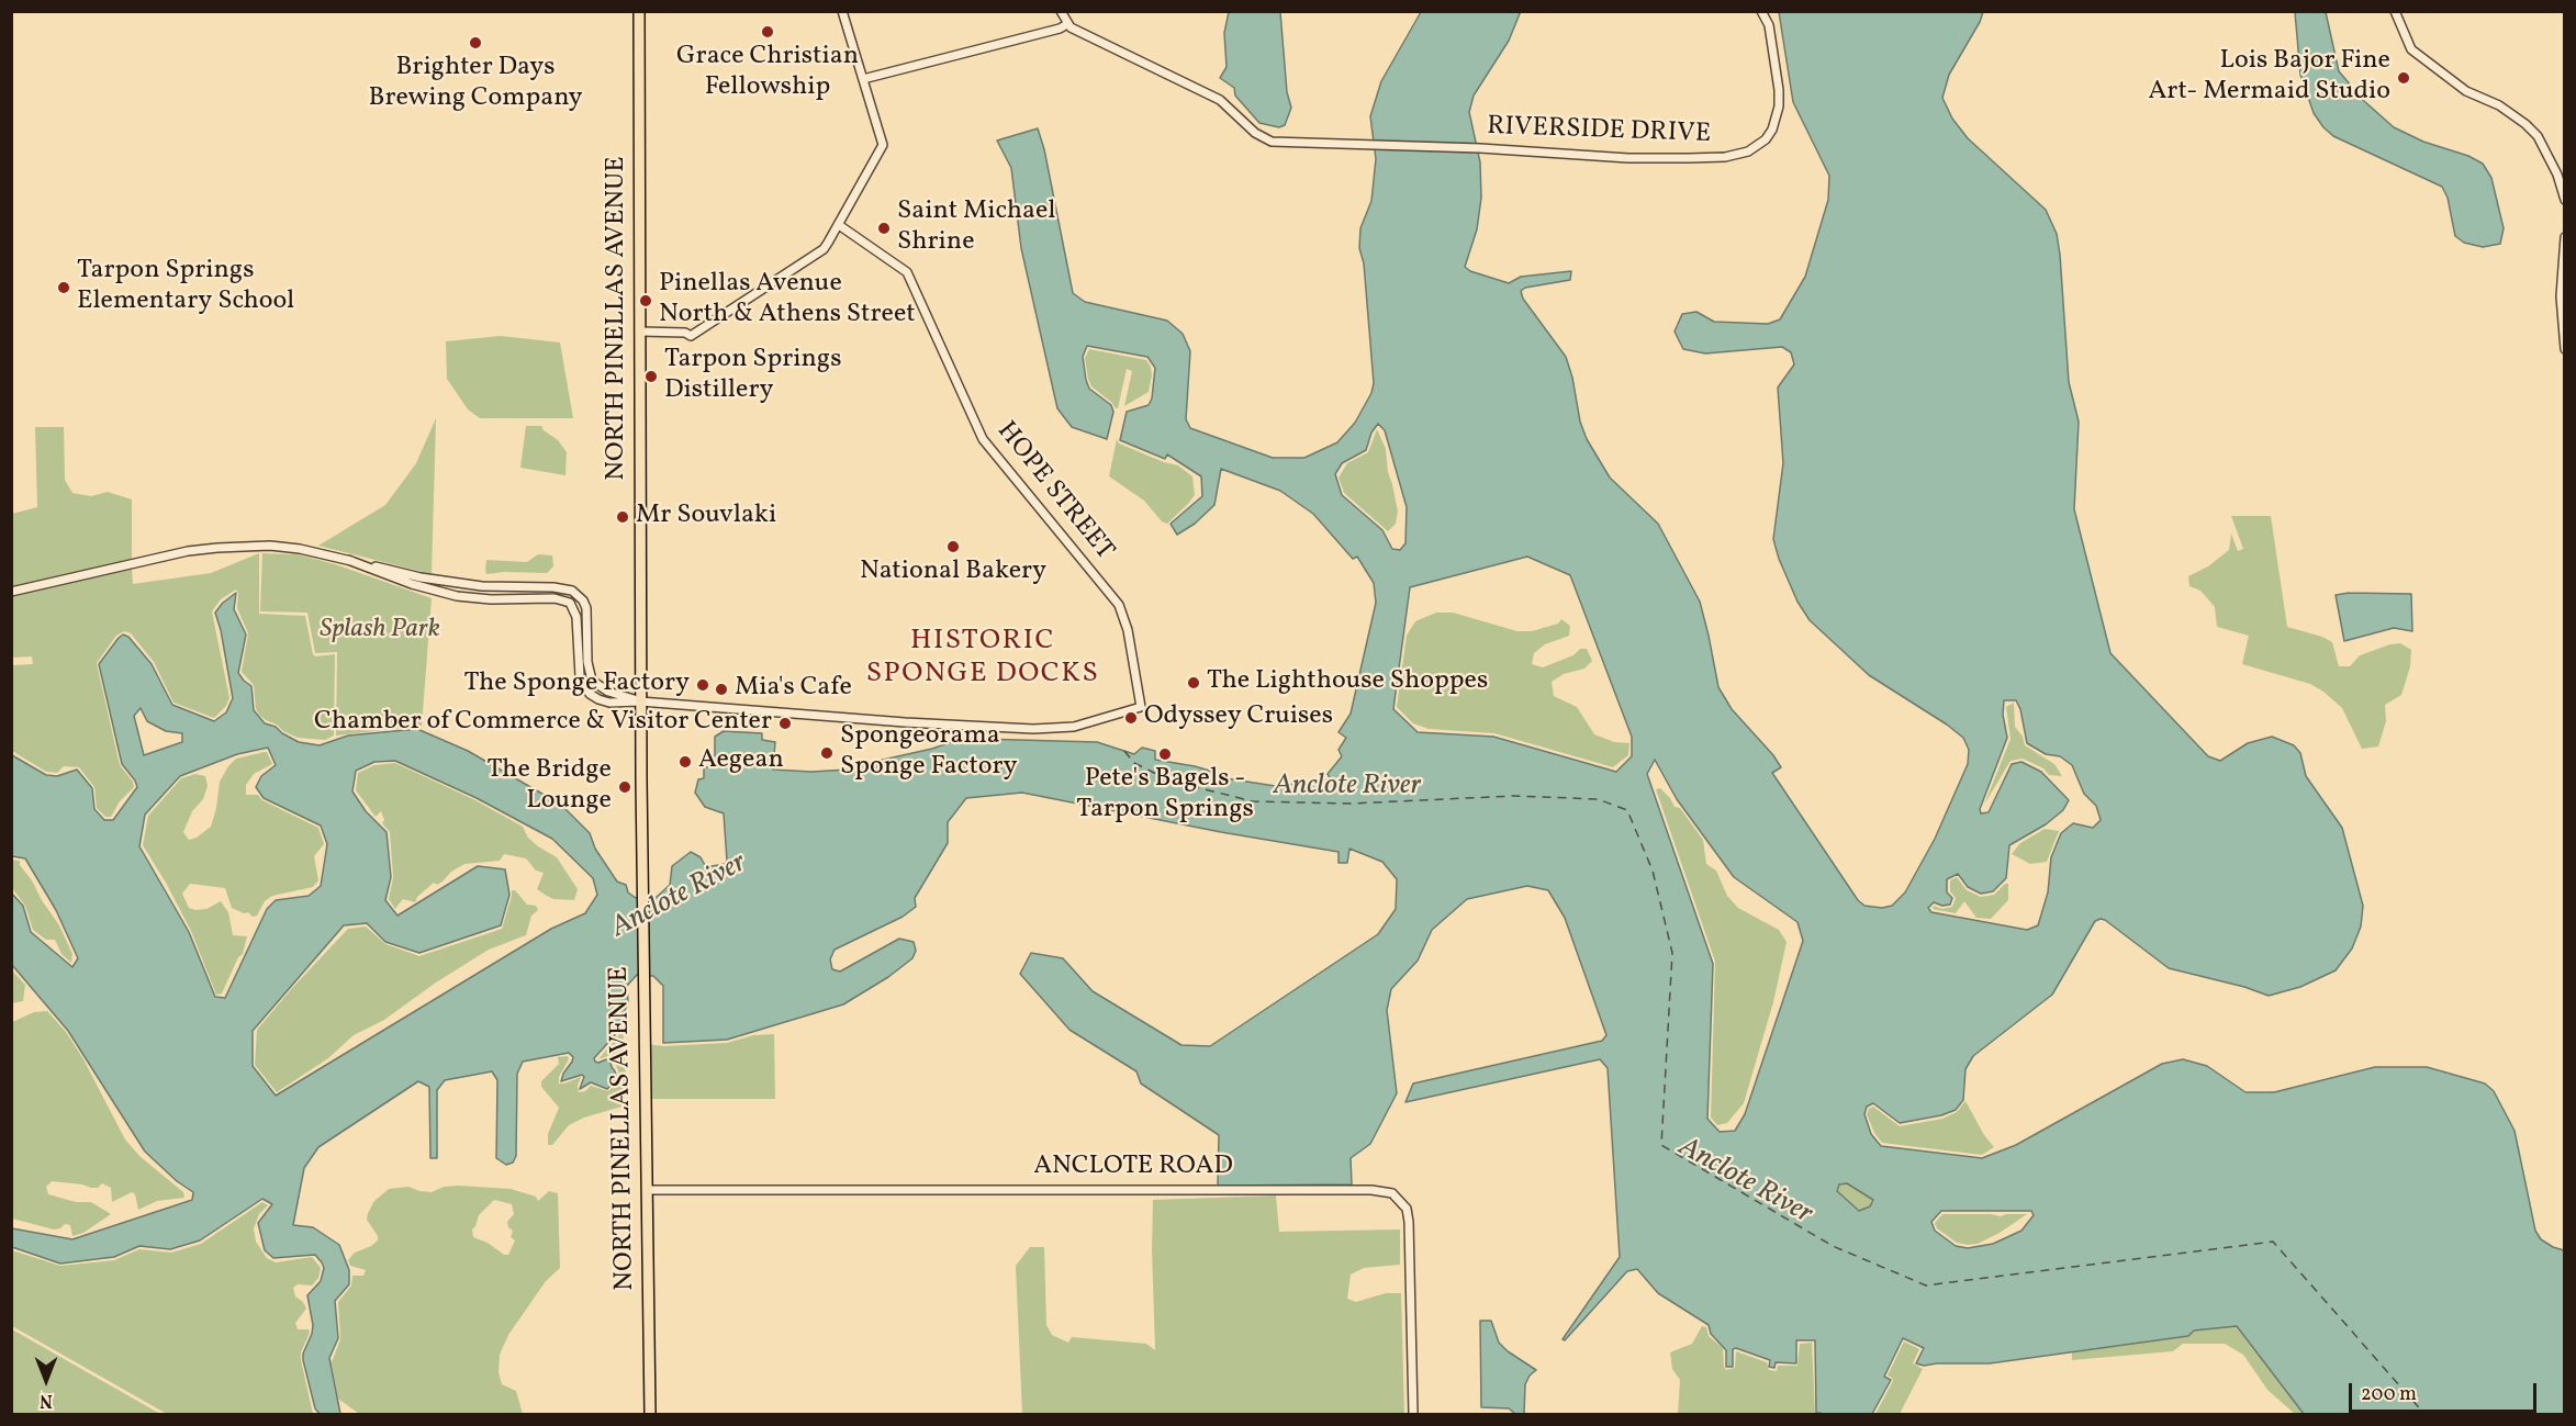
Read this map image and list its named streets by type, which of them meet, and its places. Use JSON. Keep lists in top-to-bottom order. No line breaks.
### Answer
{"streets":{"main road":["NORTH PINELLAS AVENUE"],"street":["RIVERSIDE DRIVE","HOPE STREET","ANCLOTE ROAD"]},"crossings":[["NORTH PINELLAS AVENUE","HOPE STREET"],["NORTH PINELLAS AVENUE","ANCLOTE ROAD"]],"districts":["HISTORIC SPONGE DOCKS"],"water":["Anclote River"],"parks":["Splash Park"],"places":["Grace Christian Fellowship","Brighter Days Brewing Company","Lois Bajor Fine Art- Mermaid Studio","Saint Michael Shrine","Tarpon Springs Elementary School","Pinellas Avenue North & Athens Street","Tarpon Springs Distillery","Mr Souvlaki","National Bakery","The Lighthouse Shoppes","The Sponge Factory","Mia's Cafe","Odyssey Cruises","Chamber of Commerce & Visitor Center","Spongeorama Sponge Factory","Pete's Bagels - Tarpon Springs","Aegean","The Bridge Lounge"],"scale_bar":"200 m","north":"bottom"}
